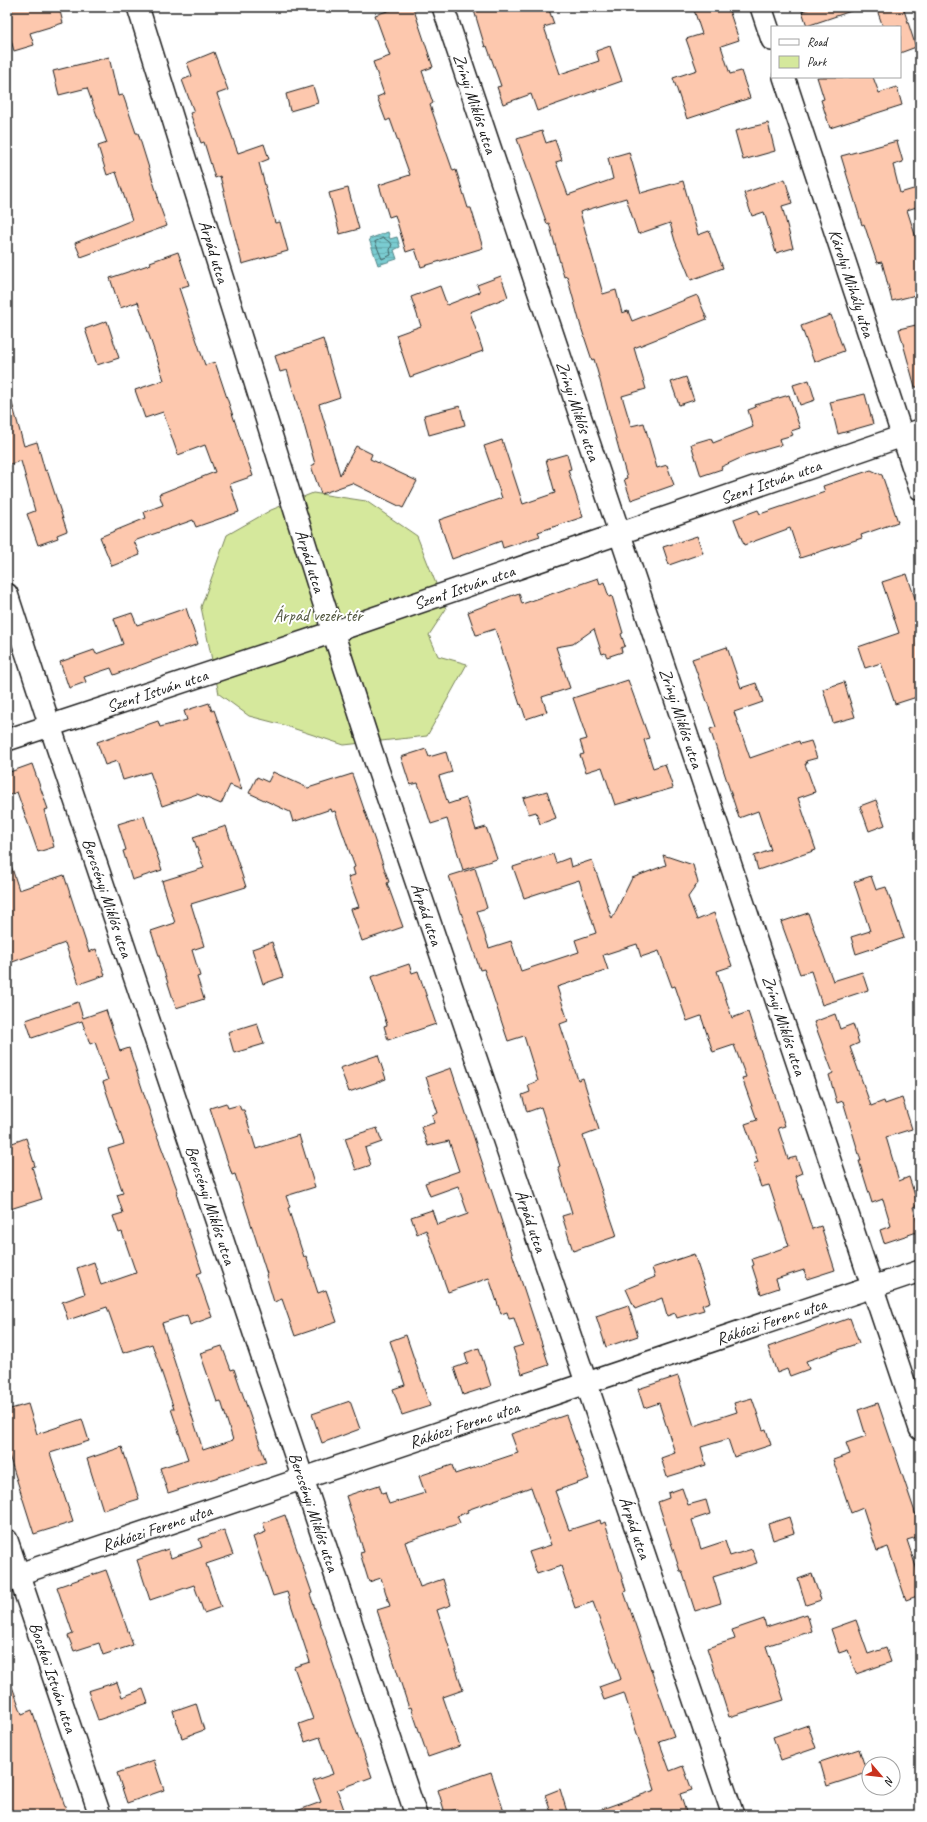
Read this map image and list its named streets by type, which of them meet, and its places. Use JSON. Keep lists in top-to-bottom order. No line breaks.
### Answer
{"streets":{"street":["Zrínyi Miklós utca","Árpád utca","Károlyi Mihály utca","Szent István utca","Bercsényi Miklós utca","Rákóczi Ferenc utca","Bocskai István utca"]},"crossings":[["Zrínyi Miklós utca","Szent István utca"],["Zrínyi Miklós utca","Rákóczi Ferenc utca"],["Árpád utca","Szent István utca"],["Árpád utca","Rákóczi Ferenc utca"],["Károlyi Mihály utca","Szent István utca"],["Szent István utca","Bercsényi Miklós utca"],["Bercsényi Miklós utca","Rákóczi Ferenc utca"],["Rákóczi Ferenc utca","Bocskai István utca"]],"parks":["Árpád vezér tér"],"legend":["Road","Park"],"north":"bottom right"}
